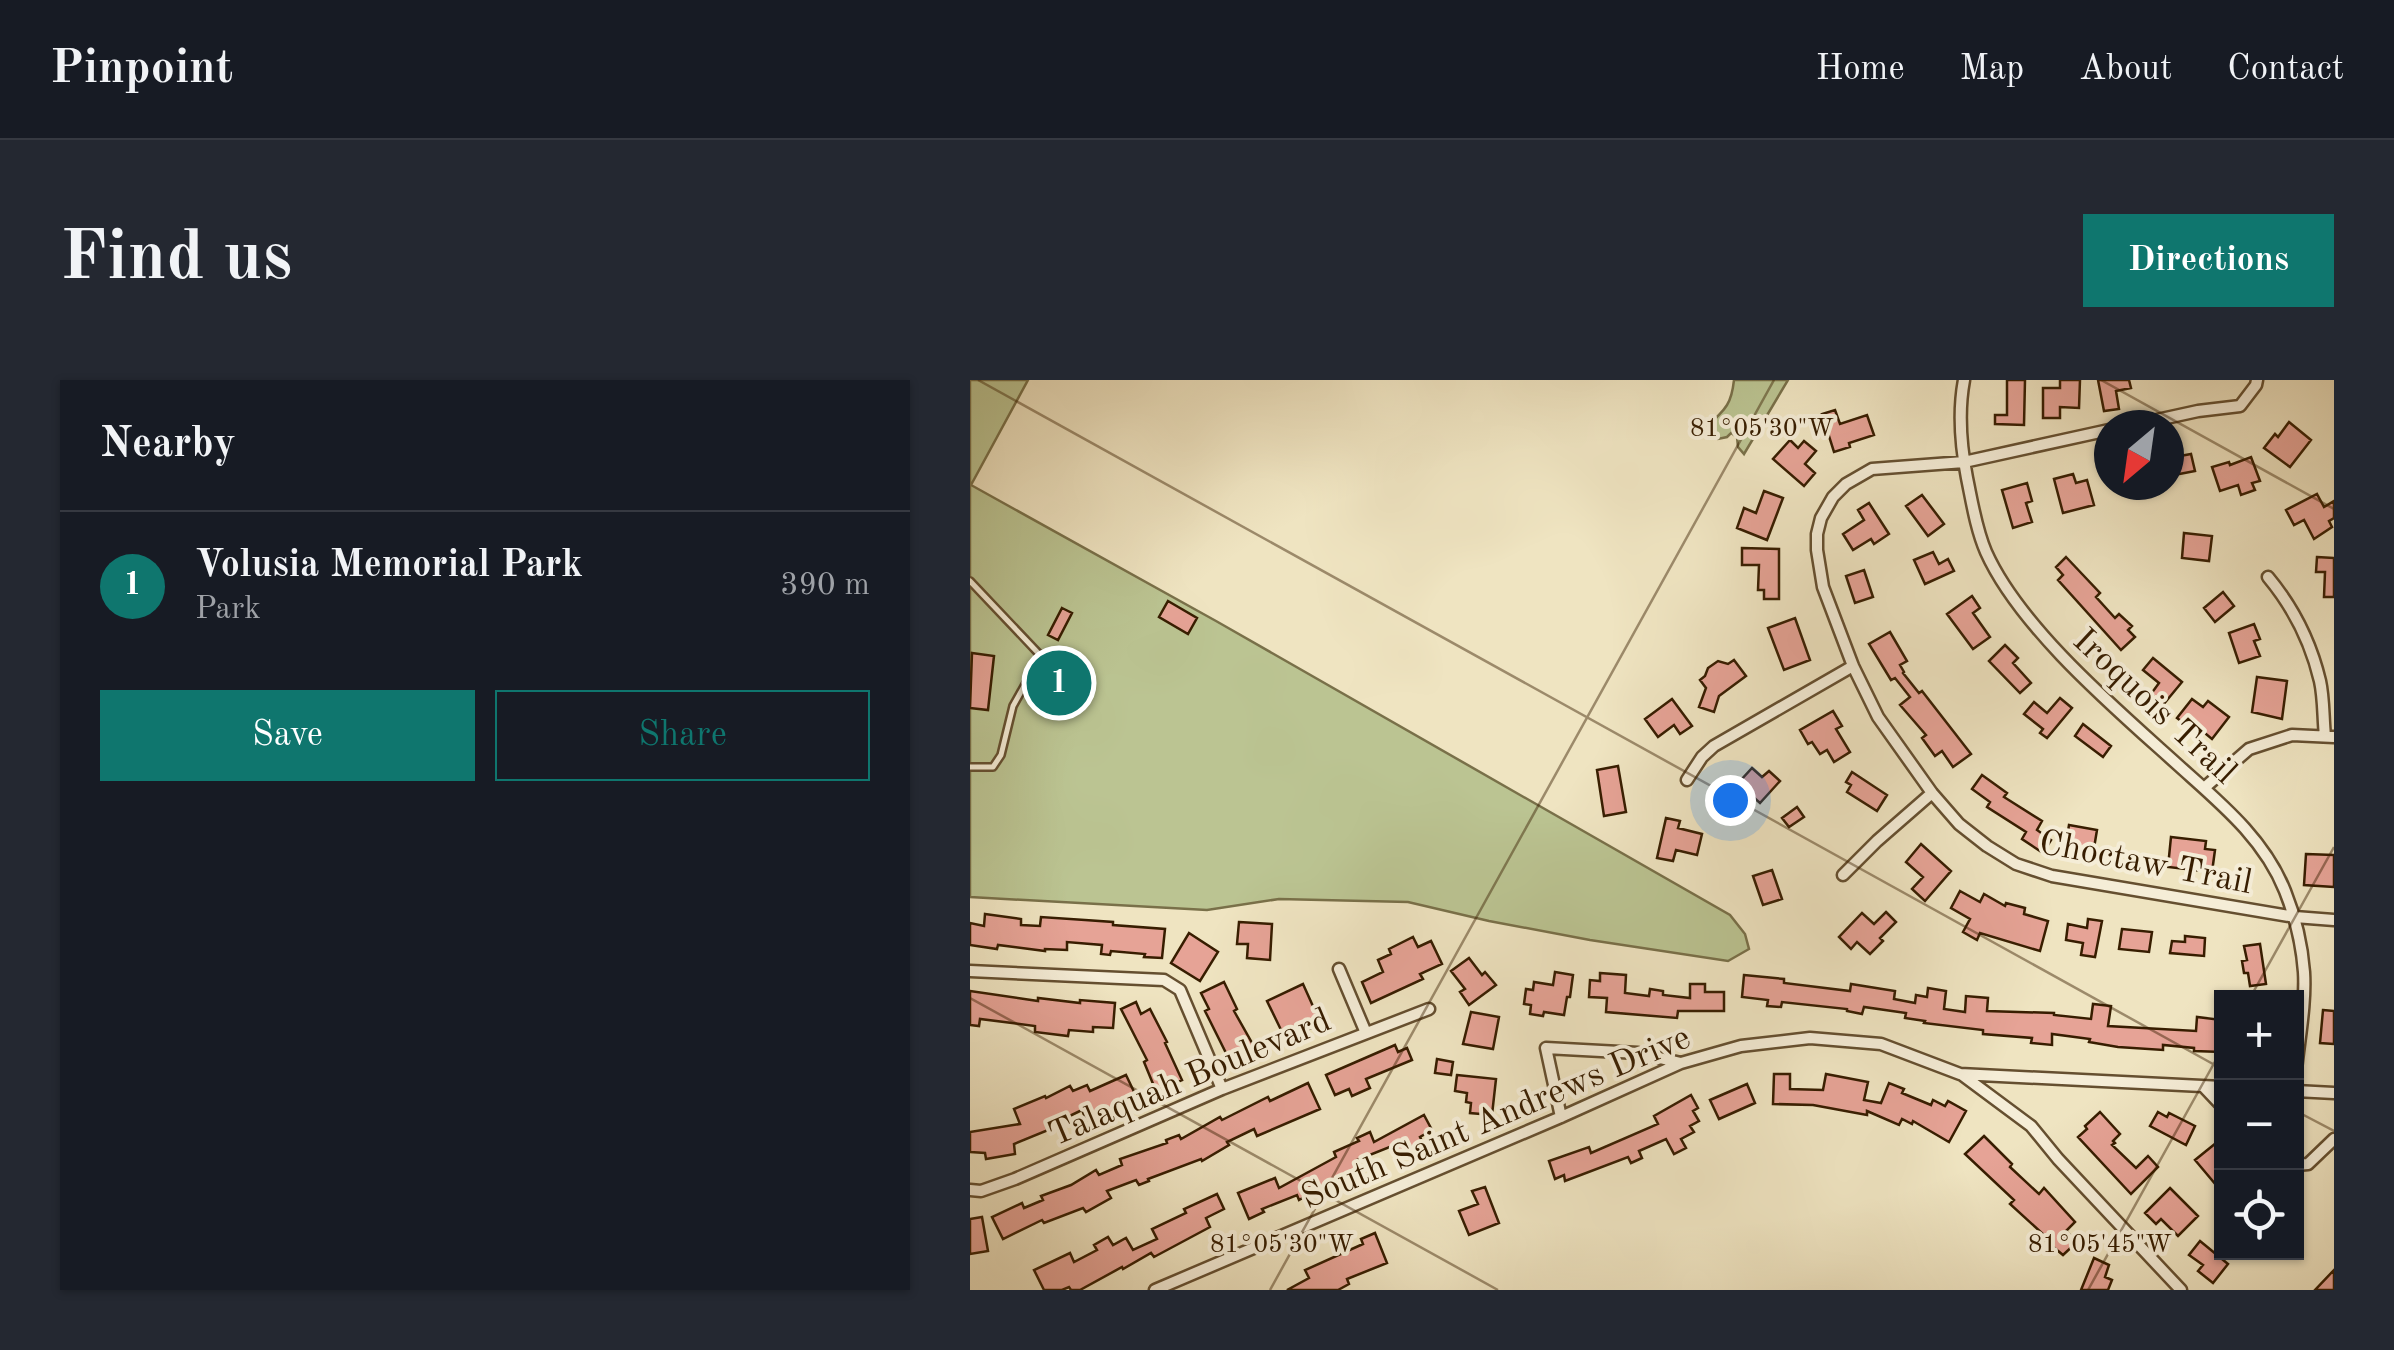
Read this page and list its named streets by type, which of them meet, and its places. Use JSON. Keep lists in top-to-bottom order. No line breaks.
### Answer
{"streets":{"street":["Iroquois Trail","Choctaw Trail","Talaquah Boulevard","South Saint Andrews Drive"]},"crossings":[["Iroquois Trail","Choctaw Trail"]],"north":"bottom left","page":{"header":"Pinpoint","nav":["Home","Map","About","Contact"],"buttons":["Directions",["Save","Share"]],"title":"Find us","heading":"Nearby","list":[{"mark":"1","name":"Volusia Memorial Park","note":"Park","value":"390 m"}],"pins":"1","map_buttons":["+","−"]},"coordinates":["81°05'30\"W","81°05'45\"W"]}
